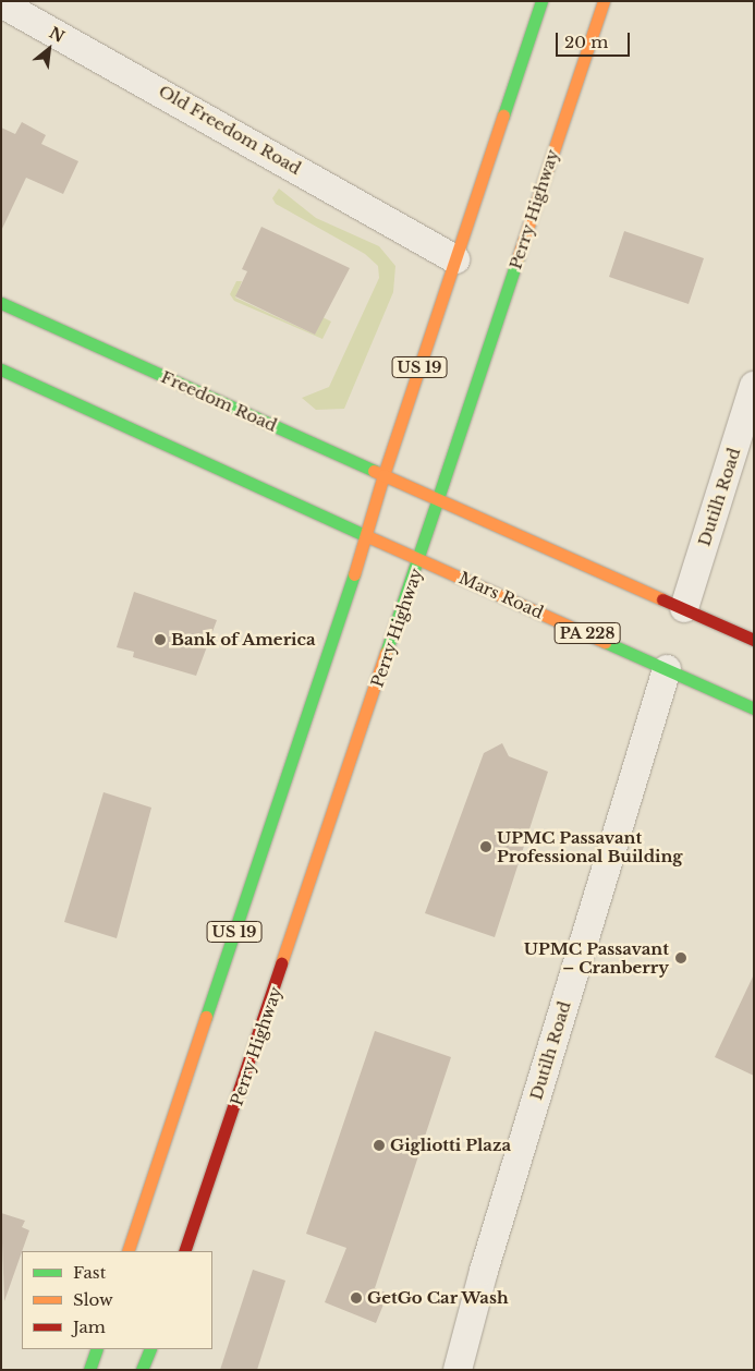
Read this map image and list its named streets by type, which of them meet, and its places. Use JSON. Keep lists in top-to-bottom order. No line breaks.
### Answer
{"streets":{"main road":["Perry Highway","US 19","Freedom Road","Mars Road","PA 228"],"street":["Old Freedom Road","Dutilh Road"]},"crossings":[["Old Freedom Road","US 19"],["Perry Highway","Freedom Road"],["Perry Highway","Mars Road"],["US 19","Freedom Road"],["US 19","Mars Road"],["Dutilh Road","Mars Road"]],"places":["Bank of America","UPMC Passavant Professional Building","UPMC Passavant – Cranberry","Gigliotti Plaza","GetGo Car Wash"],"legend":["Fast","Slow","Jam"],"scale_bar":"20 m","north":"top right"}
